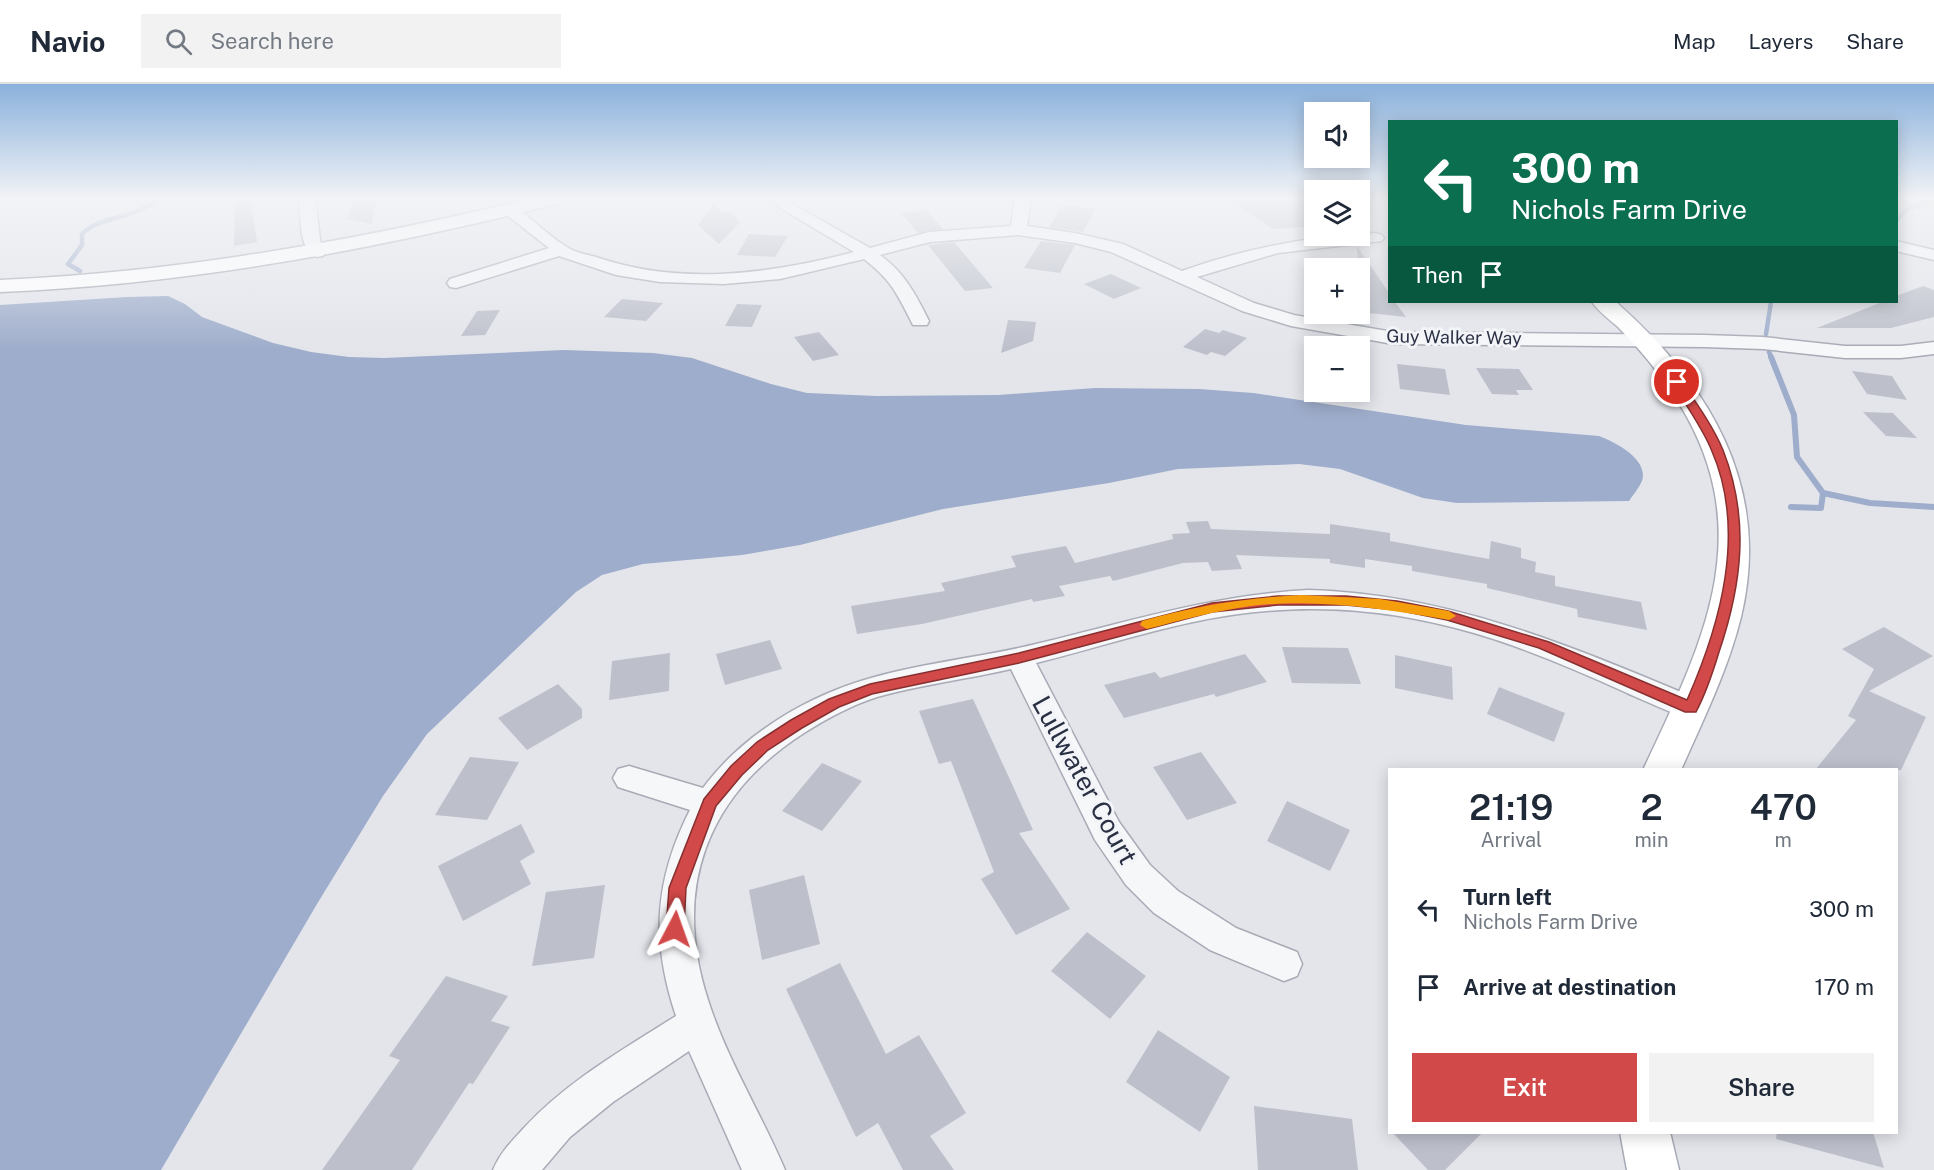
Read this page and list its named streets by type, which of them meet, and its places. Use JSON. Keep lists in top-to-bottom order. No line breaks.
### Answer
{"streets":{"street":["Guy Walker Way","Lullwater Court"]},"page":{"header":"Navio","search":"Search here","nav":["Map","Layers","Share"],"map_buttons":["+","−"],"turn":["300 m","Nichols Farm Drive"],"then":"Then","eta":["21:19","Arrival","2","min","470","m"],"list":[{"name":"Turn left","note":"Nichols Farm Drive","value":"300 m"},{"name":"Arrive at destination","value":"170 m"}],"buttons":["Exit","Share"]}}
